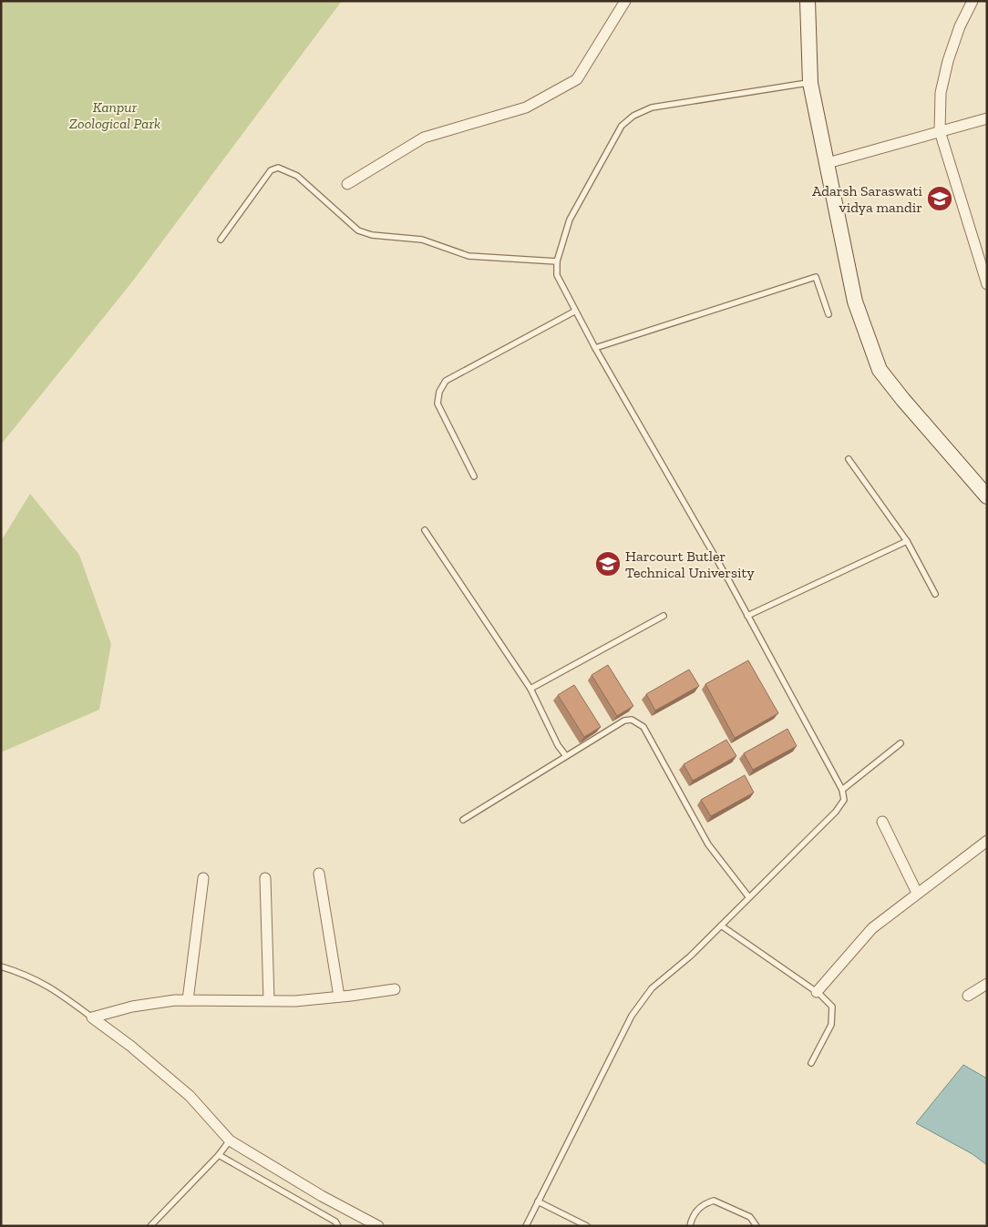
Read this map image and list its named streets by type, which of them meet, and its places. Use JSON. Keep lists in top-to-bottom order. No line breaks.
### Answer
{"parks":["Kanpur Zoological Park"],"places":{"school or university":["Adarsh Saraswati vidya mandir","Harcourt Butler Technical University"]}}
